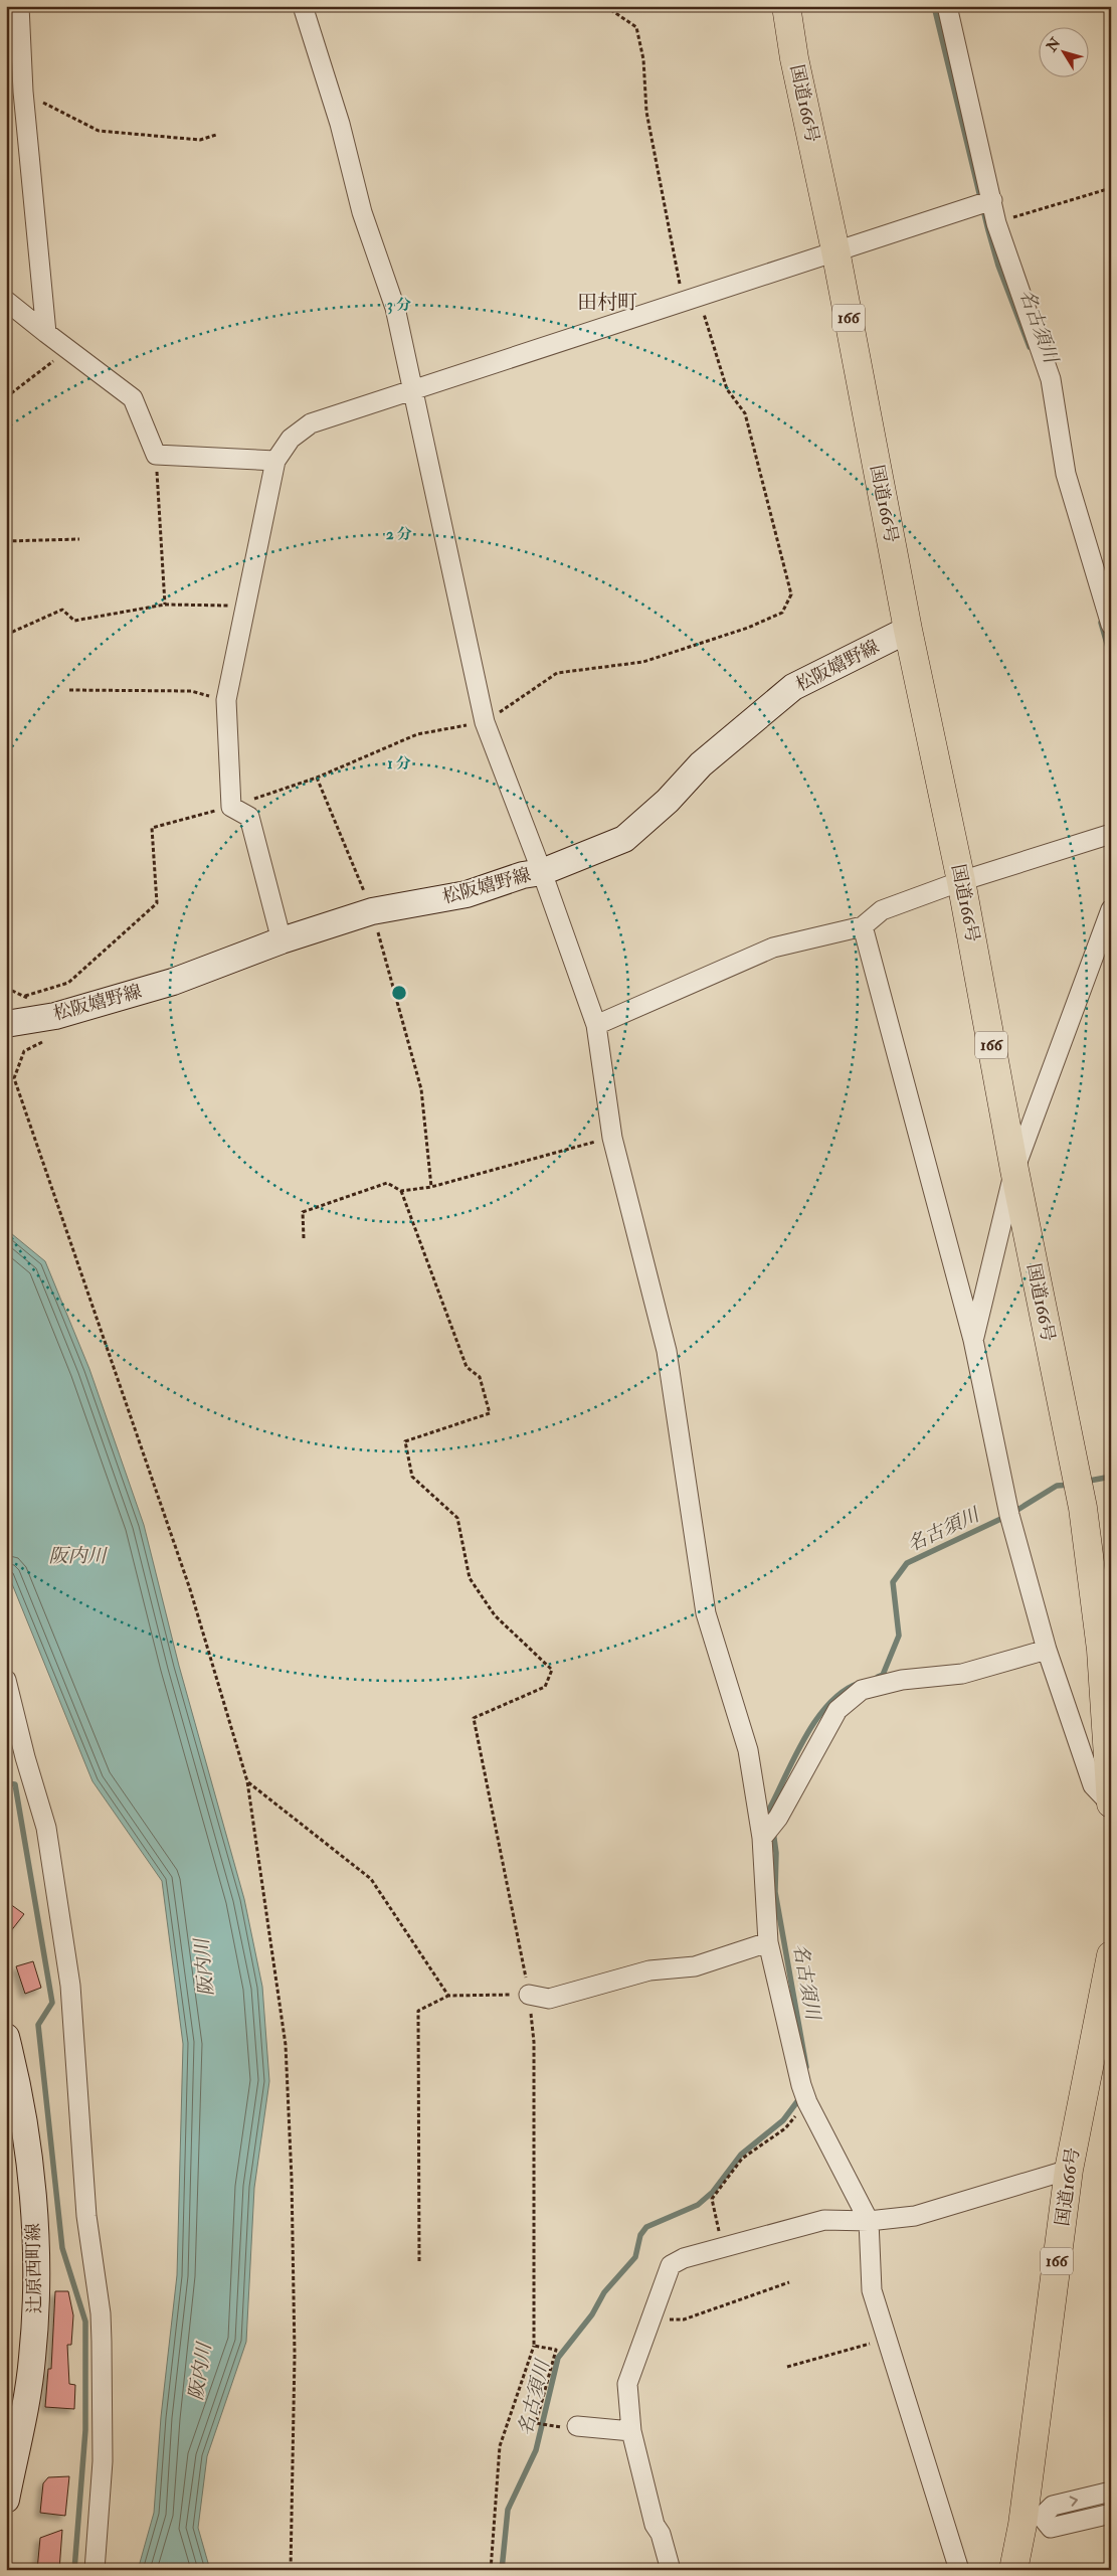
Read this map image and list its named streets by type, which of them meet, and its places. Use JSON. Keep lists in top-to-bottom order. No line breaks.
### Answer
{"streets":{"highway":["国道166号","166"],"main road":["松阪嬉野線","辻原西町線"]},"crossings":[["国道166号","松阪嬉野線"]],"districts":["田村町"],"water":["名古須川","阪内川"],"north":"top left","rings":["3 分","2 分","1 分"]}
